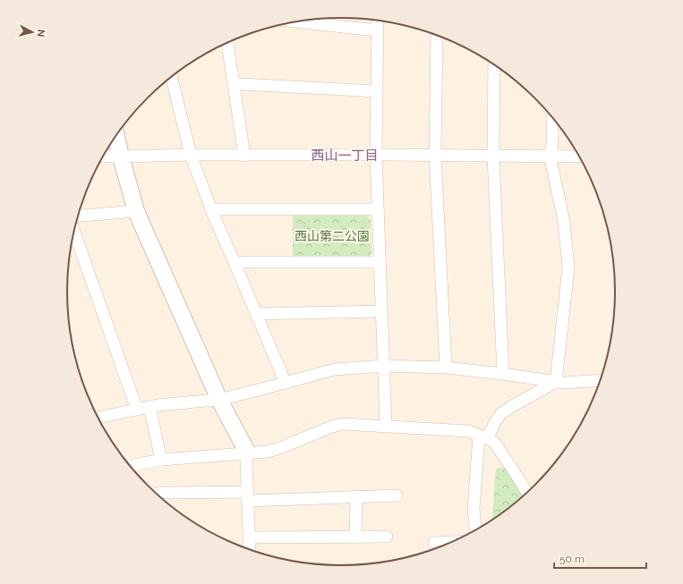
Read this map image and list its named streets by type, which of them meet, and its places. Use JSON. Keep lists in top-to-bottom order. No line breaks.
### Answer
{"districts":["西山一丁目"],"parks":["西山第二公園"],"scale_bar":"50 m","north":"right"}
